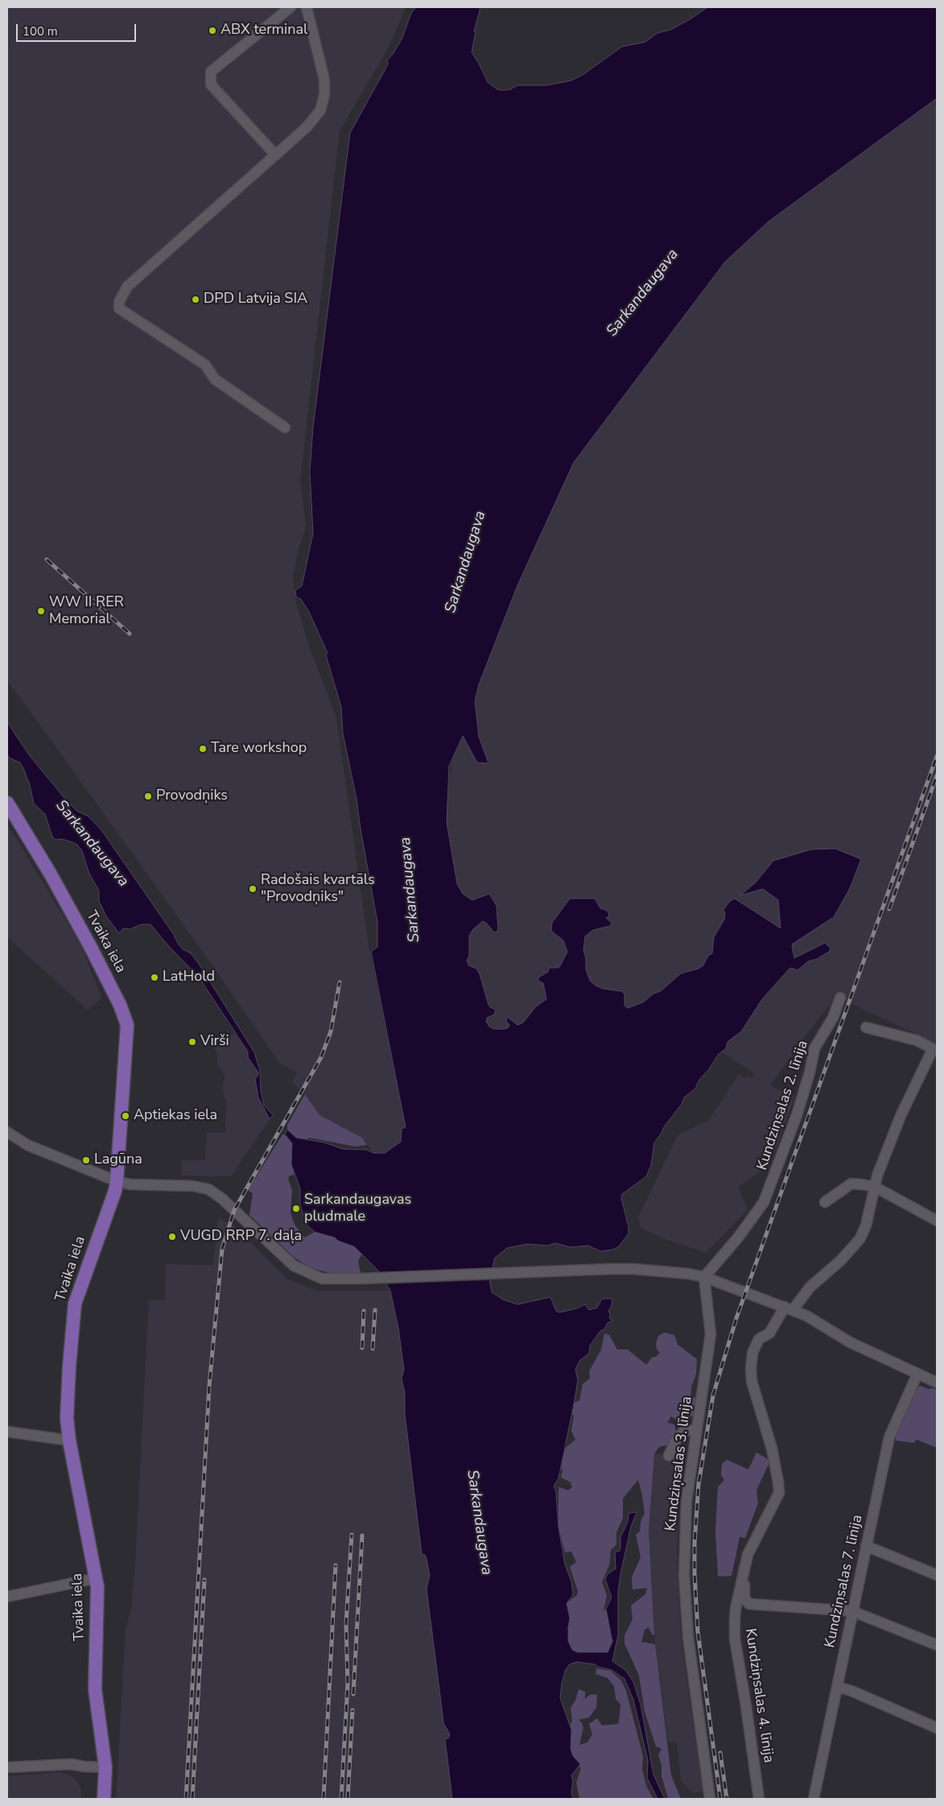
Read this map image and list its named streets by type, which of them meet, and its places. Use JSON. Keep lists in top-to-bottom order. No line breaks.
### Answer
{"streets":{"main road":["Tvaika iela"],"street":["Kundziņsalas 2. līnija","Kundziņsalas 3. līnija","Kundziņsalas 7. līnija","Kundziņsalas 4. līnija"]},"crossings":[["Kundziņsalas 2. līnija","Kundziņsalas 3. līnija"]],"water":["Sarkandaugava"],"places":["ABX terminal","DPD Latvija SIA","WW II RER Memorial","Tare workshop","Provodņiks","Radošais kvartāls \"Provodņiks\"","LatHold","Virši","Aptiekas iela","Lagūna","Sarkandaugavas pludmale","VUGD RRP 7. daļa"],"scale_bar":"100 m"}
